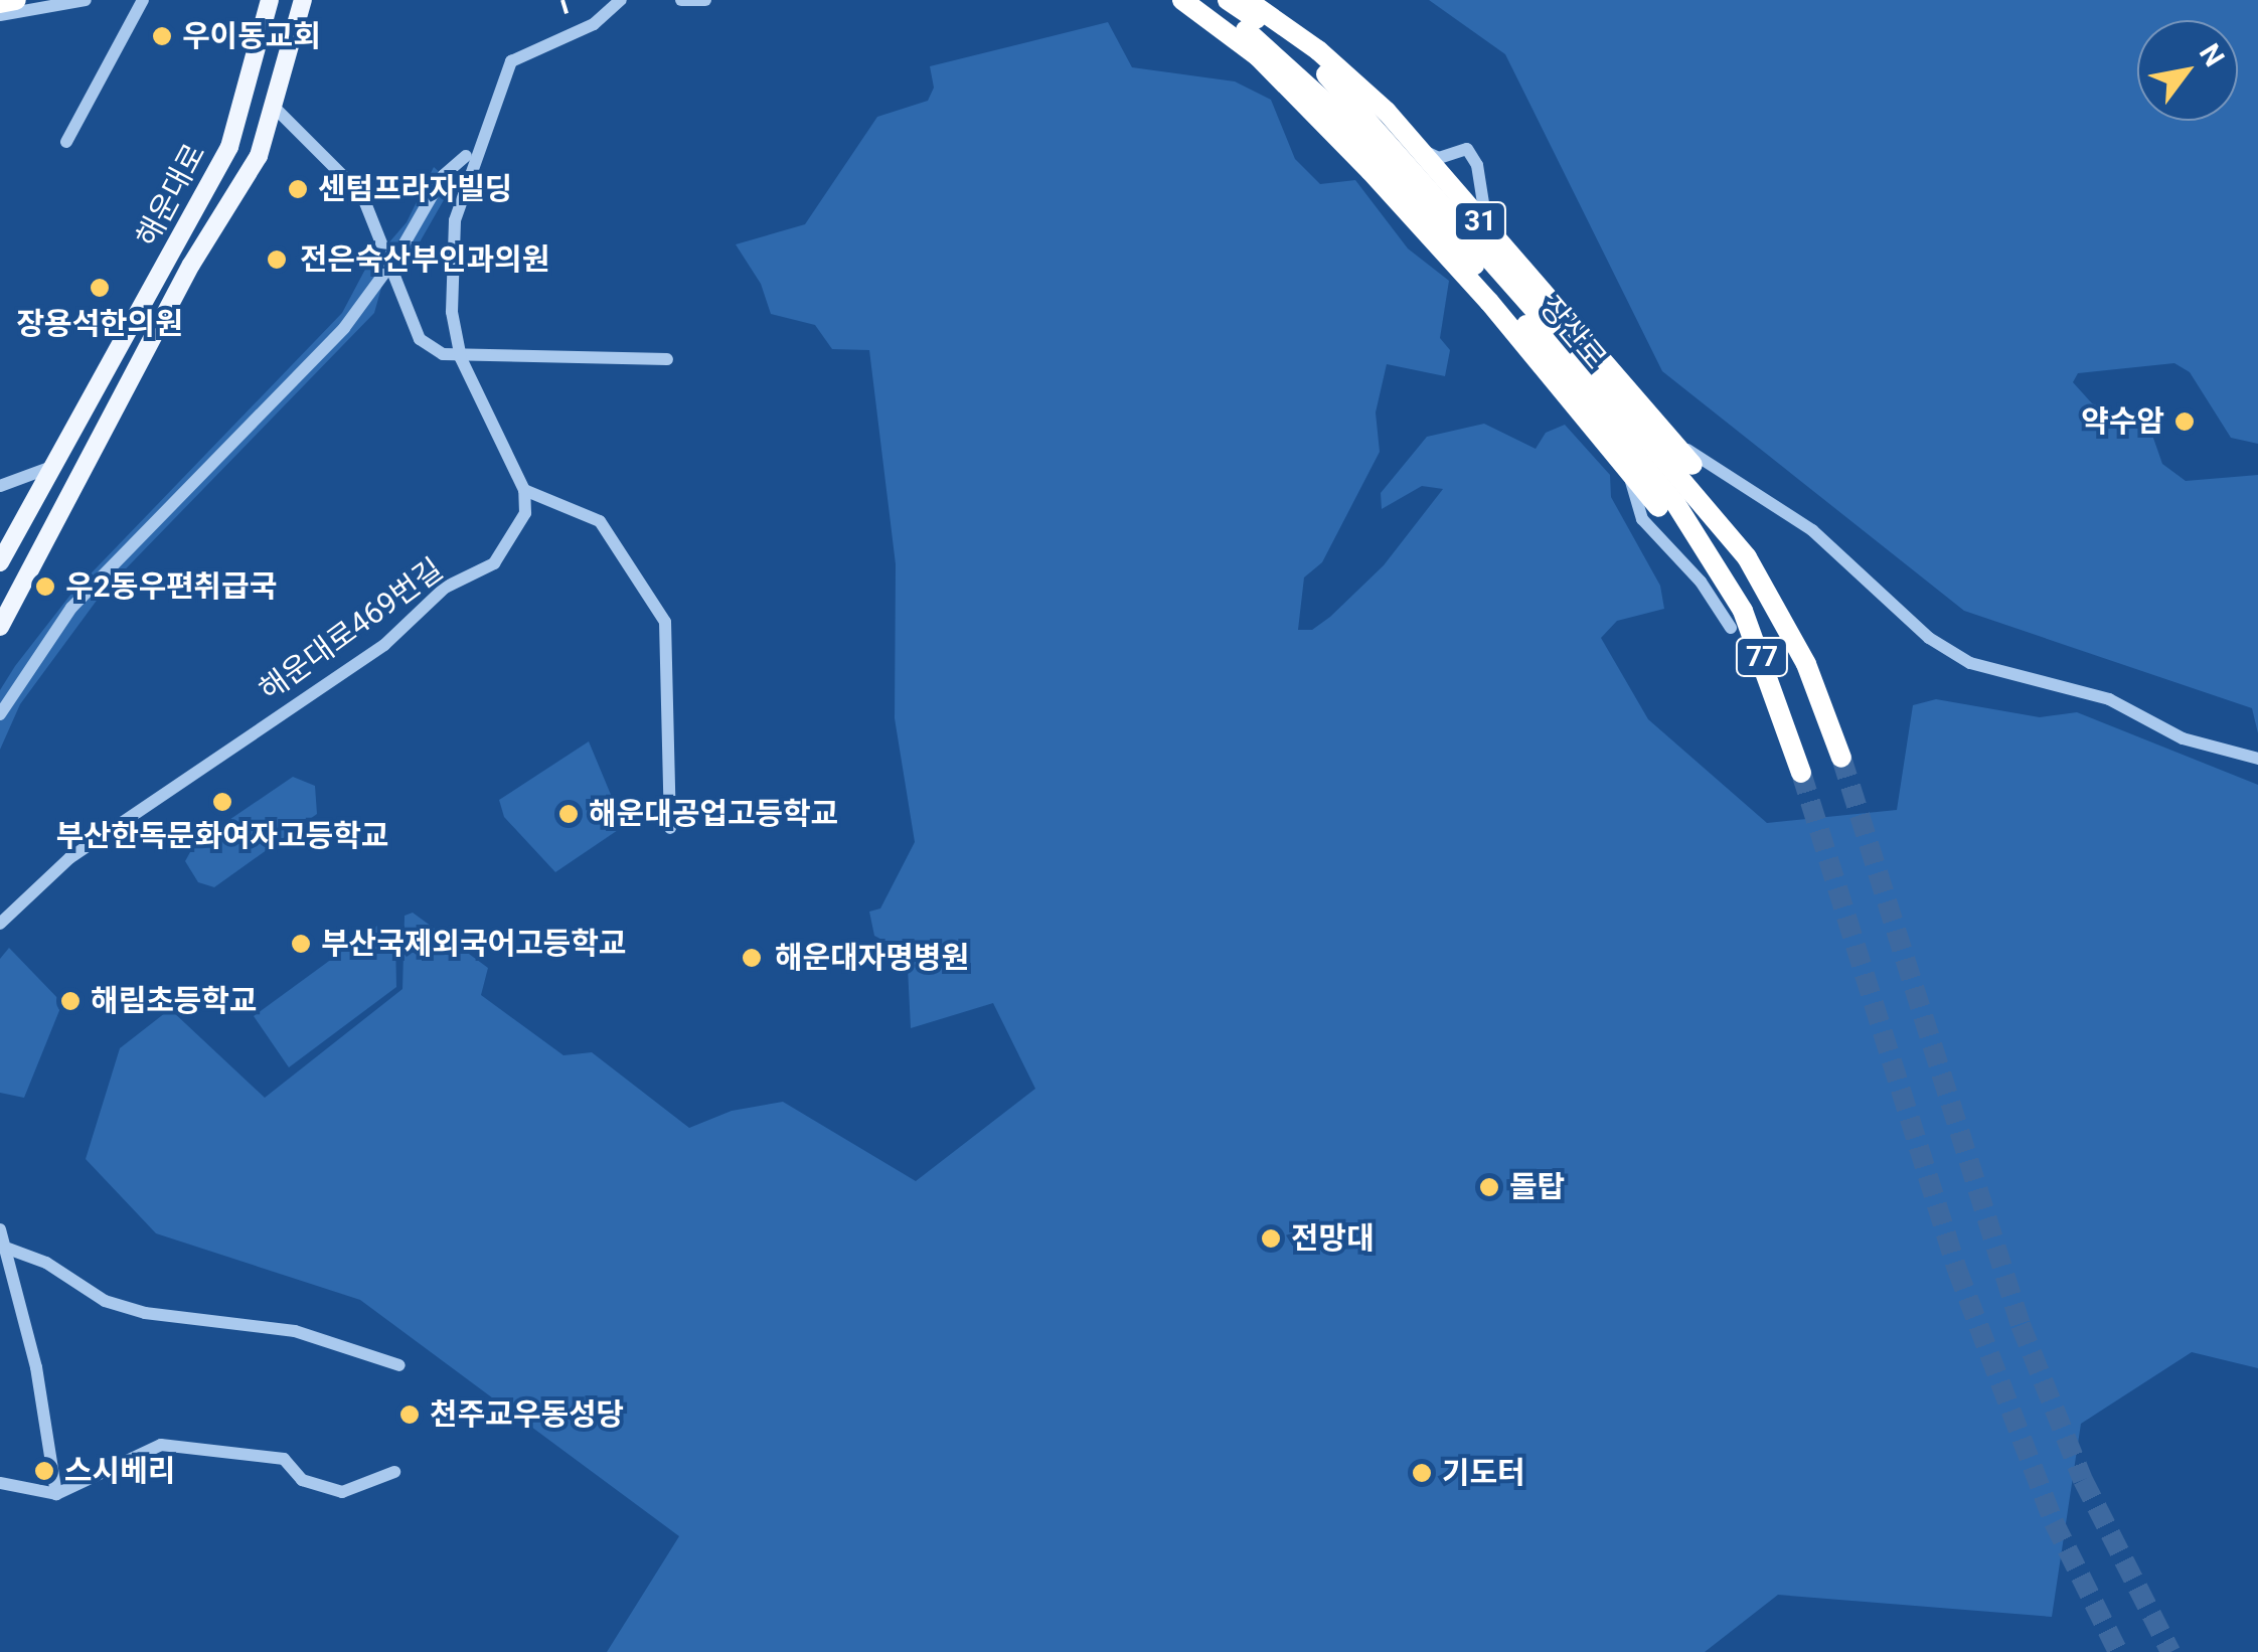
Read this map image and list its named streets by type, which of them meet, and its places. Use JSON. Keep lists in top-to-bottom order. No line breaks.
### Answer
{"streets":{"highway":["31","장산로","77"],"main road":["해운대로"],"street":["해운대로469번길"]},"crossings":[["31","장산로"]],"places":["우이동교회","센텀프라자빌딩","전은숙산부인과의원","장용석한의원","약수암","우2동우편취급국","부산한독문화여자고등학교","해운대공업고등학교","부산국제외국어고등학교","해운대자명병원","해림초등학교","돌탑","전망대","천주교우동성당","스시베리","기도터"],"north":"top right"}
